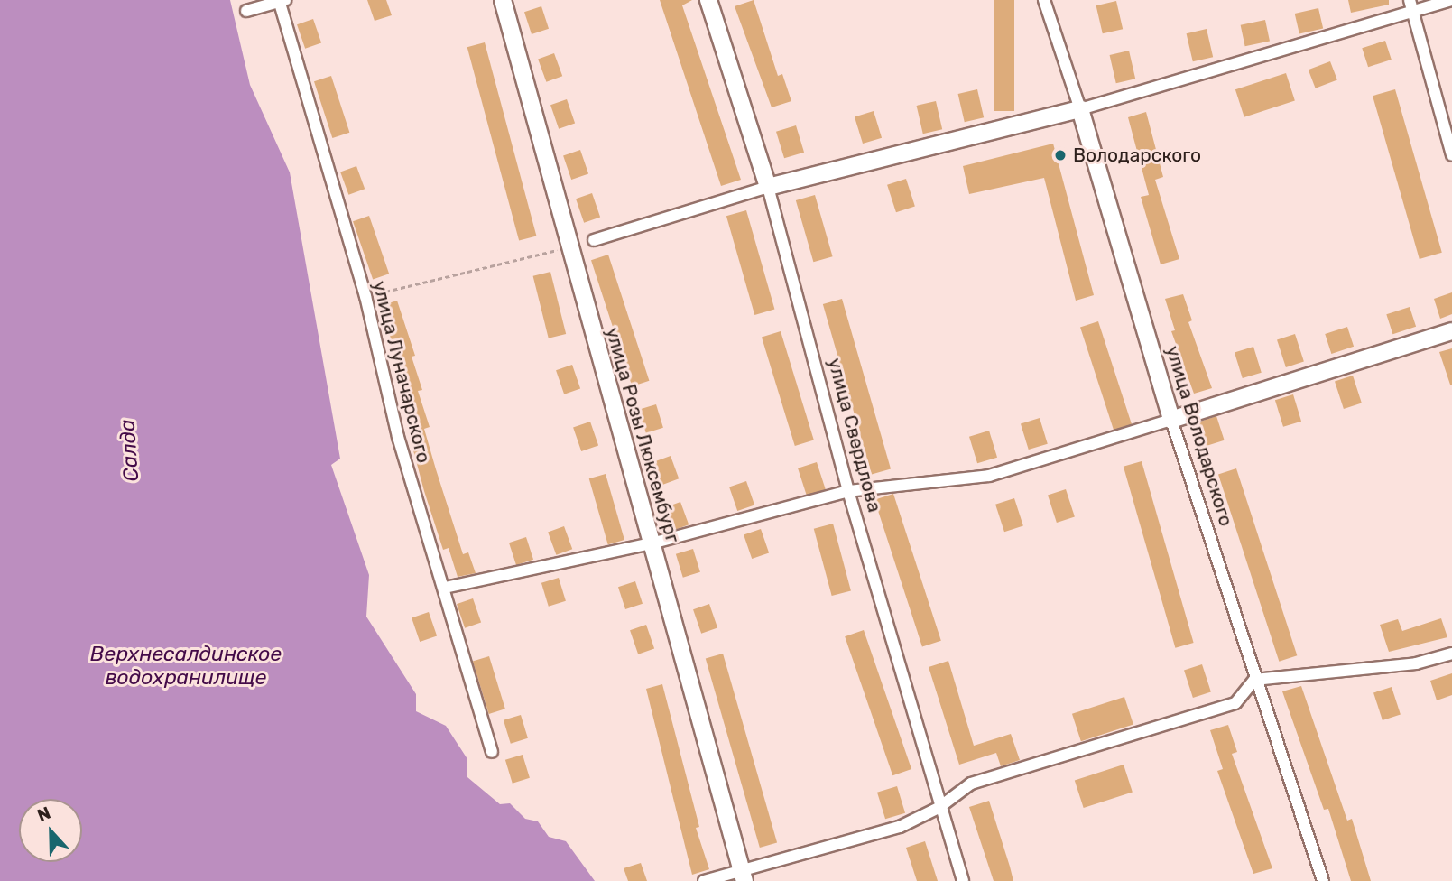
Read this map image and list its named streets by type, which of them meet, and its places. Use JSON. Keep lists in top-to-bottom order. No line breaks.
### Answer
{"streets":{"street":["улица Луначарского","улица Розы Люксембург","улица Свердлова","улица Володарского"]},"water":["Салда","Верхнесалдинское водохранилище"],"places":["Володарского"],"north":"top"}
